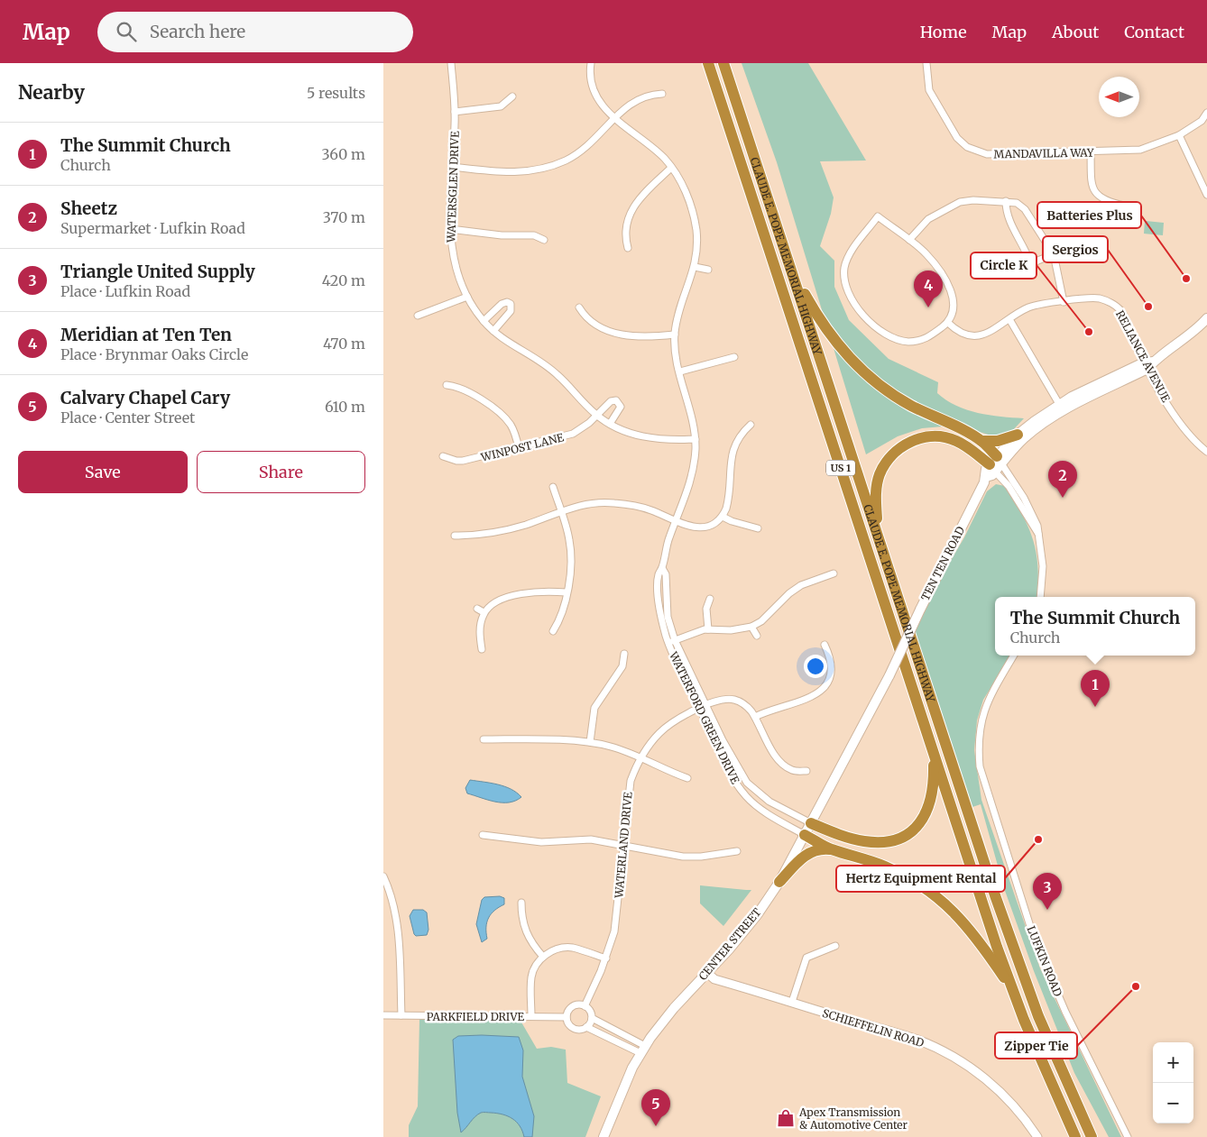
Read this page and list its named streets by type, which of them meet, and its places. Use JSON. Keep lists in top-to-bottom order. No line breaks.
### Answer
{"streets":{"highway":["CLAUDE E. POPE MEMORIAL HIGHWAY","US 1"],"main road":["TEN TEN ROAD","CENTER STREET"],"street":["MANDAVILLA WAY","WATERSGLEN DRIVE","RELIANCE AVENUE","WINPOST LANE","WATERFORD GREEN DRIVE","WATERLAND DRIVE","LUFKIN ROAD","PARKFIELD DRIVE","SCHIEFFELIN ROAD"]},"crossings":[["WATERSGLEN DRIVE","WINPOST LANE"],["WATERSGLEN DRIVE","WATERFORD GREEN DRIVE"],["RELIANCE AVENUE","TEN TEN ROAD"],["TEN TEN ROAD","CENTER STREET"],["WATERFORD GREEN DRIVE","WATERLAND DRIVE"],["WATERFORD GREEN DRIVE","CENTER STREET"],["WATERLAND DRIVE","PARKFIELD DRIVE"],["CENTER STREET","SCHIEFFELIN ROAD"]],"places":{"other":["Batteries Plus","Sergios","Circle K","Hertz Equipment Rental","Zipper Tie"],"shop":["Apex Transmission & Automotive Center"]},"north":"left","page":{"header":"Map","search":"Search here","nav":["Home","Map","About","Contact"],"heading":["Nearby","5 results"],"list":[{"mark":"1","name":"The Summit Church","note":"Church","value":"360 m"},{"mark":"2","name":"Sheetz","note":"Supermarket · Lufkin Road","value":"370 m"},{"mark":"3","name":"Triangle United Supply","note":"Place · Lufkin Road","value":"420 m"},{"mark":"4","name":"Meridian at Ten Ten","note":"Place · Brynmar Oaks Circle","value":"470 m"},{"mark":"5","name":"Calvary Chapel Cary","note":"Place · Center Street","value":"610 m"}],"pins":["4","2","1","3","5"],"buttons":["Save","Share"],"popup":["The Summit Church","Church"],"map_buttons":["+","−"]}}
